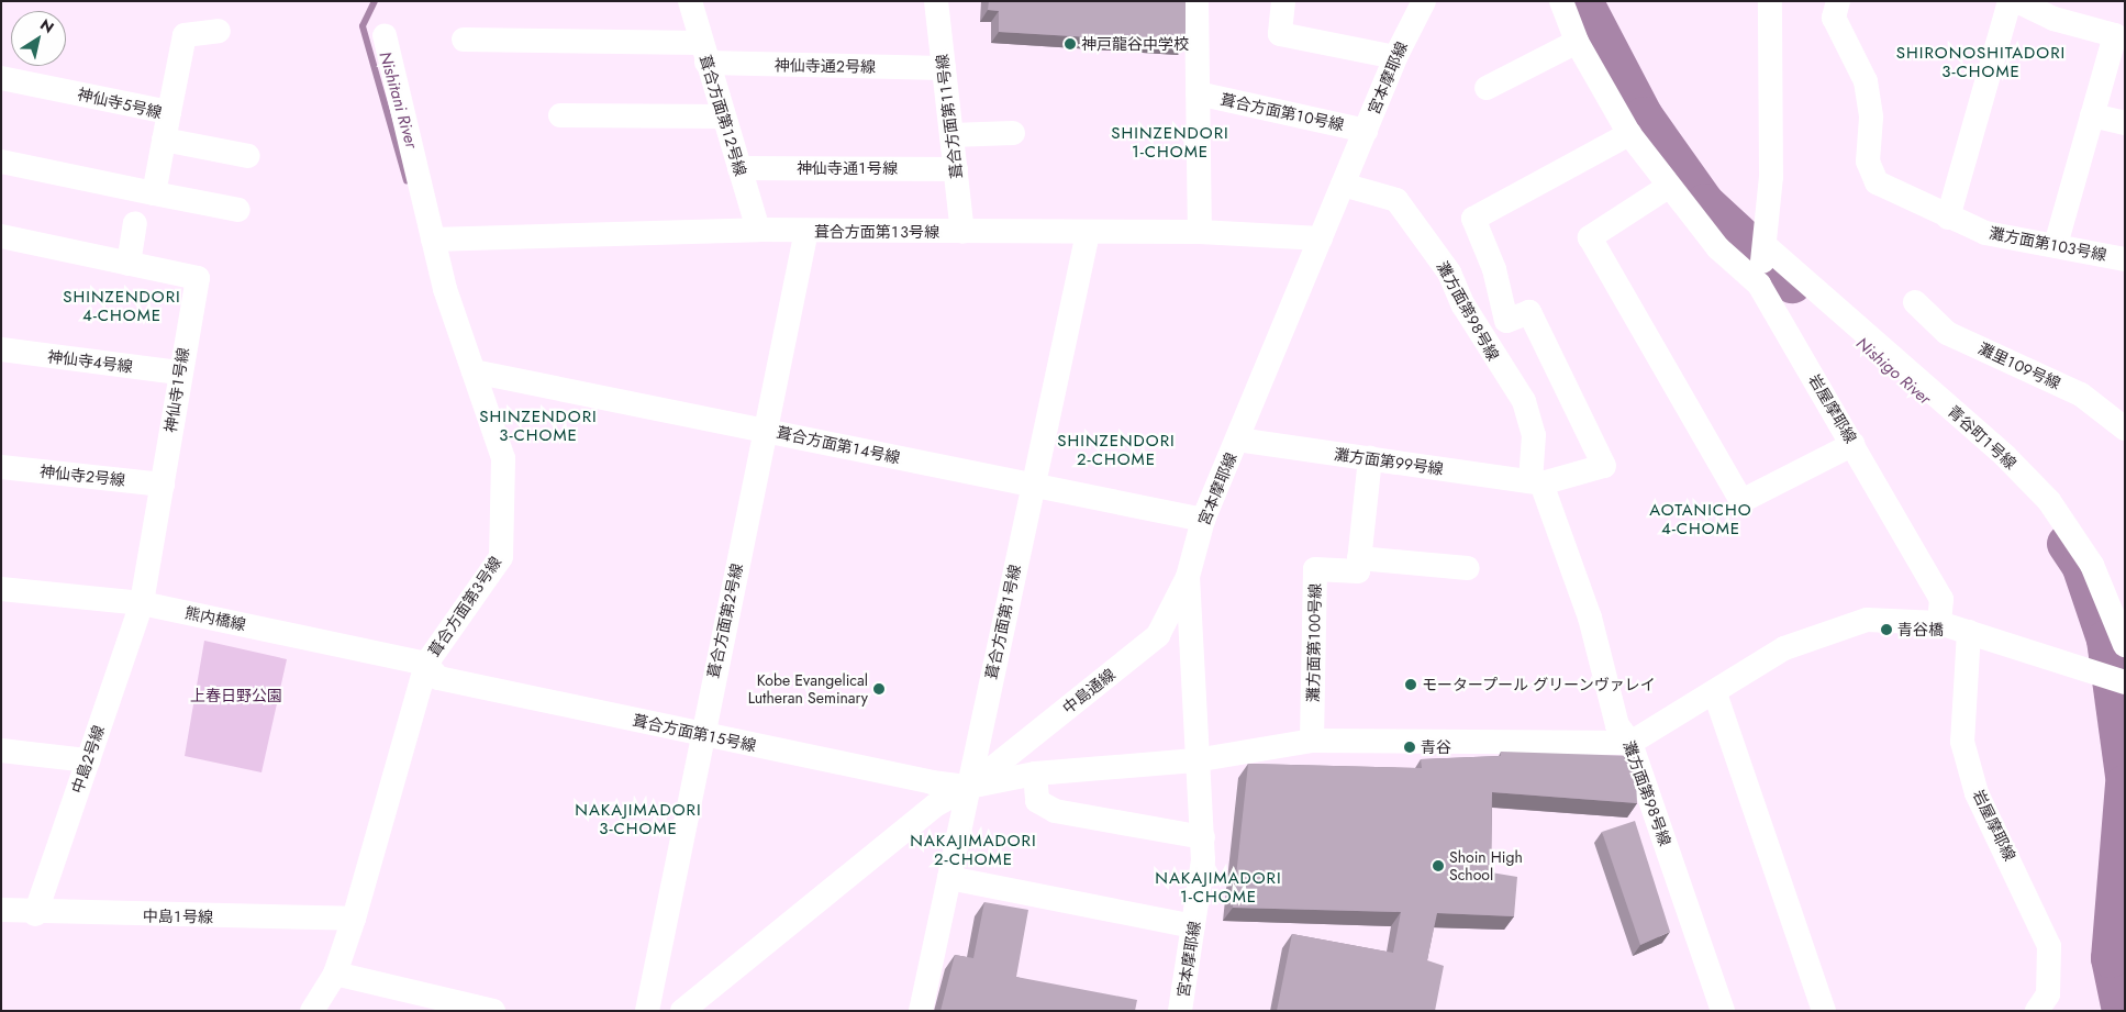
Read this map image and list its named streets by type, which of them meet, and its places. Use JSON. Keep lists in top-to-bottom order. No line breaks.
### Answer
{"streets":{"street":["神仙寺通２号線","宮本摩耶線","神仙寺５号線","葺合方面第１０号線","葺合方面第１２号線","葺合方面第１１号線","神仙寺通１号線","葺合方面第１３号線","灘方面第１０３号線","灘方面第９８号線","神仙寺４号線","灘里１０９号線","神仙寺１号線","岩屋摩耶線","青谷町１号線","葺合方面第１４号線","灘方面第９９号線","神仙寺２号線","葺合方面第３号線","熊内橋線","葺合方面第２号線","葺合方面第１号線","灘方面第１００号線","中島通線","葺合方面第１５号線","中島２号線","中島１号線"]},"crossings":[["神仙寺通２号線","葺合方面第１２号線"],["神仙寺通２号線","葺合方面第１１号線"],["宮本摩耶線","葺合方面第１０号線"],["宮本摩耶線","葺合方面第１３号線"],["宮本摩耶線","灘方面第９８号線"],["宮本摩耶線","葺合方面第１４号線"],["宮本摩耶線","灘方面第９９号線"],["宮本摩耶線","中島通線"],["葺合方面第１２号線","神仙寺通１号線"],["葺合方面第１２号線","葺合方面第１３号線"],["葺合方面第１１号線","神仙寺通１号線"],["葺合方面第１１号線","葺合方面第１３号線"],["葺合方面第１３号線","葺合方面第３号線"],["葺合方面第１３号線","葺合方面第２号線"],["葺合方面第１３号線","葺合方面第１号線"],["灘方面第９８号線","灘方面第９９号線"],["神仙寺４号線","神仙寺１号線"],["神仙寺１号線","神仙寺２号線"],["神仙寺１号線","熊内橋線"],["神仙寺１号線","中島２号線"],["葺合方面第１４号線","葺合方面第３号線"],["葺合方面第１４号線","葺合方面第２号線"],["葺合方面第１４号線","葺合方面第１号線"],["葺合方面第３号線","熊内橋線"],["葺合方面第３号線","葺合方面第１５号線"],["葺合方面第３号線","中島１号線"],["熊内橋線","葺合方面第１５号線"],["熊内橋線","中島２号線"],["葺合方面第２号線","葺合方面第１５号線"],["葺合方面第１号線","中島通線"],["葺合方面第１号線","葺合方面第１５号線"],["中島通線","葺合方面第１５号線"],["中島２号線","中島１号線"]],"districts":["SHIRONOSHITADORI 3-CHOME","SHINZENDORI 1-CHOME","SHINZENDORI 4-CHOME","SHINZENDORI 3-CHOME","SHINZENDORI 2-CHOME","AOTANICHO 4-CHOME","NAKAJIMADORI 3-CHOME","NAKAJIMADORI 2-CHOME","NAKAJIMADORI 1-CHOME"],"water":["Nishitani River","Nishigo River"],"parks":["上春日野公園"],"places":["神戸龍谷中学校","青谷橋","モータープール グリーンヴァレイ","Kobe Evangelical Lutheran Seminary","青谷","Shoin High School"],"north":"top right"}
